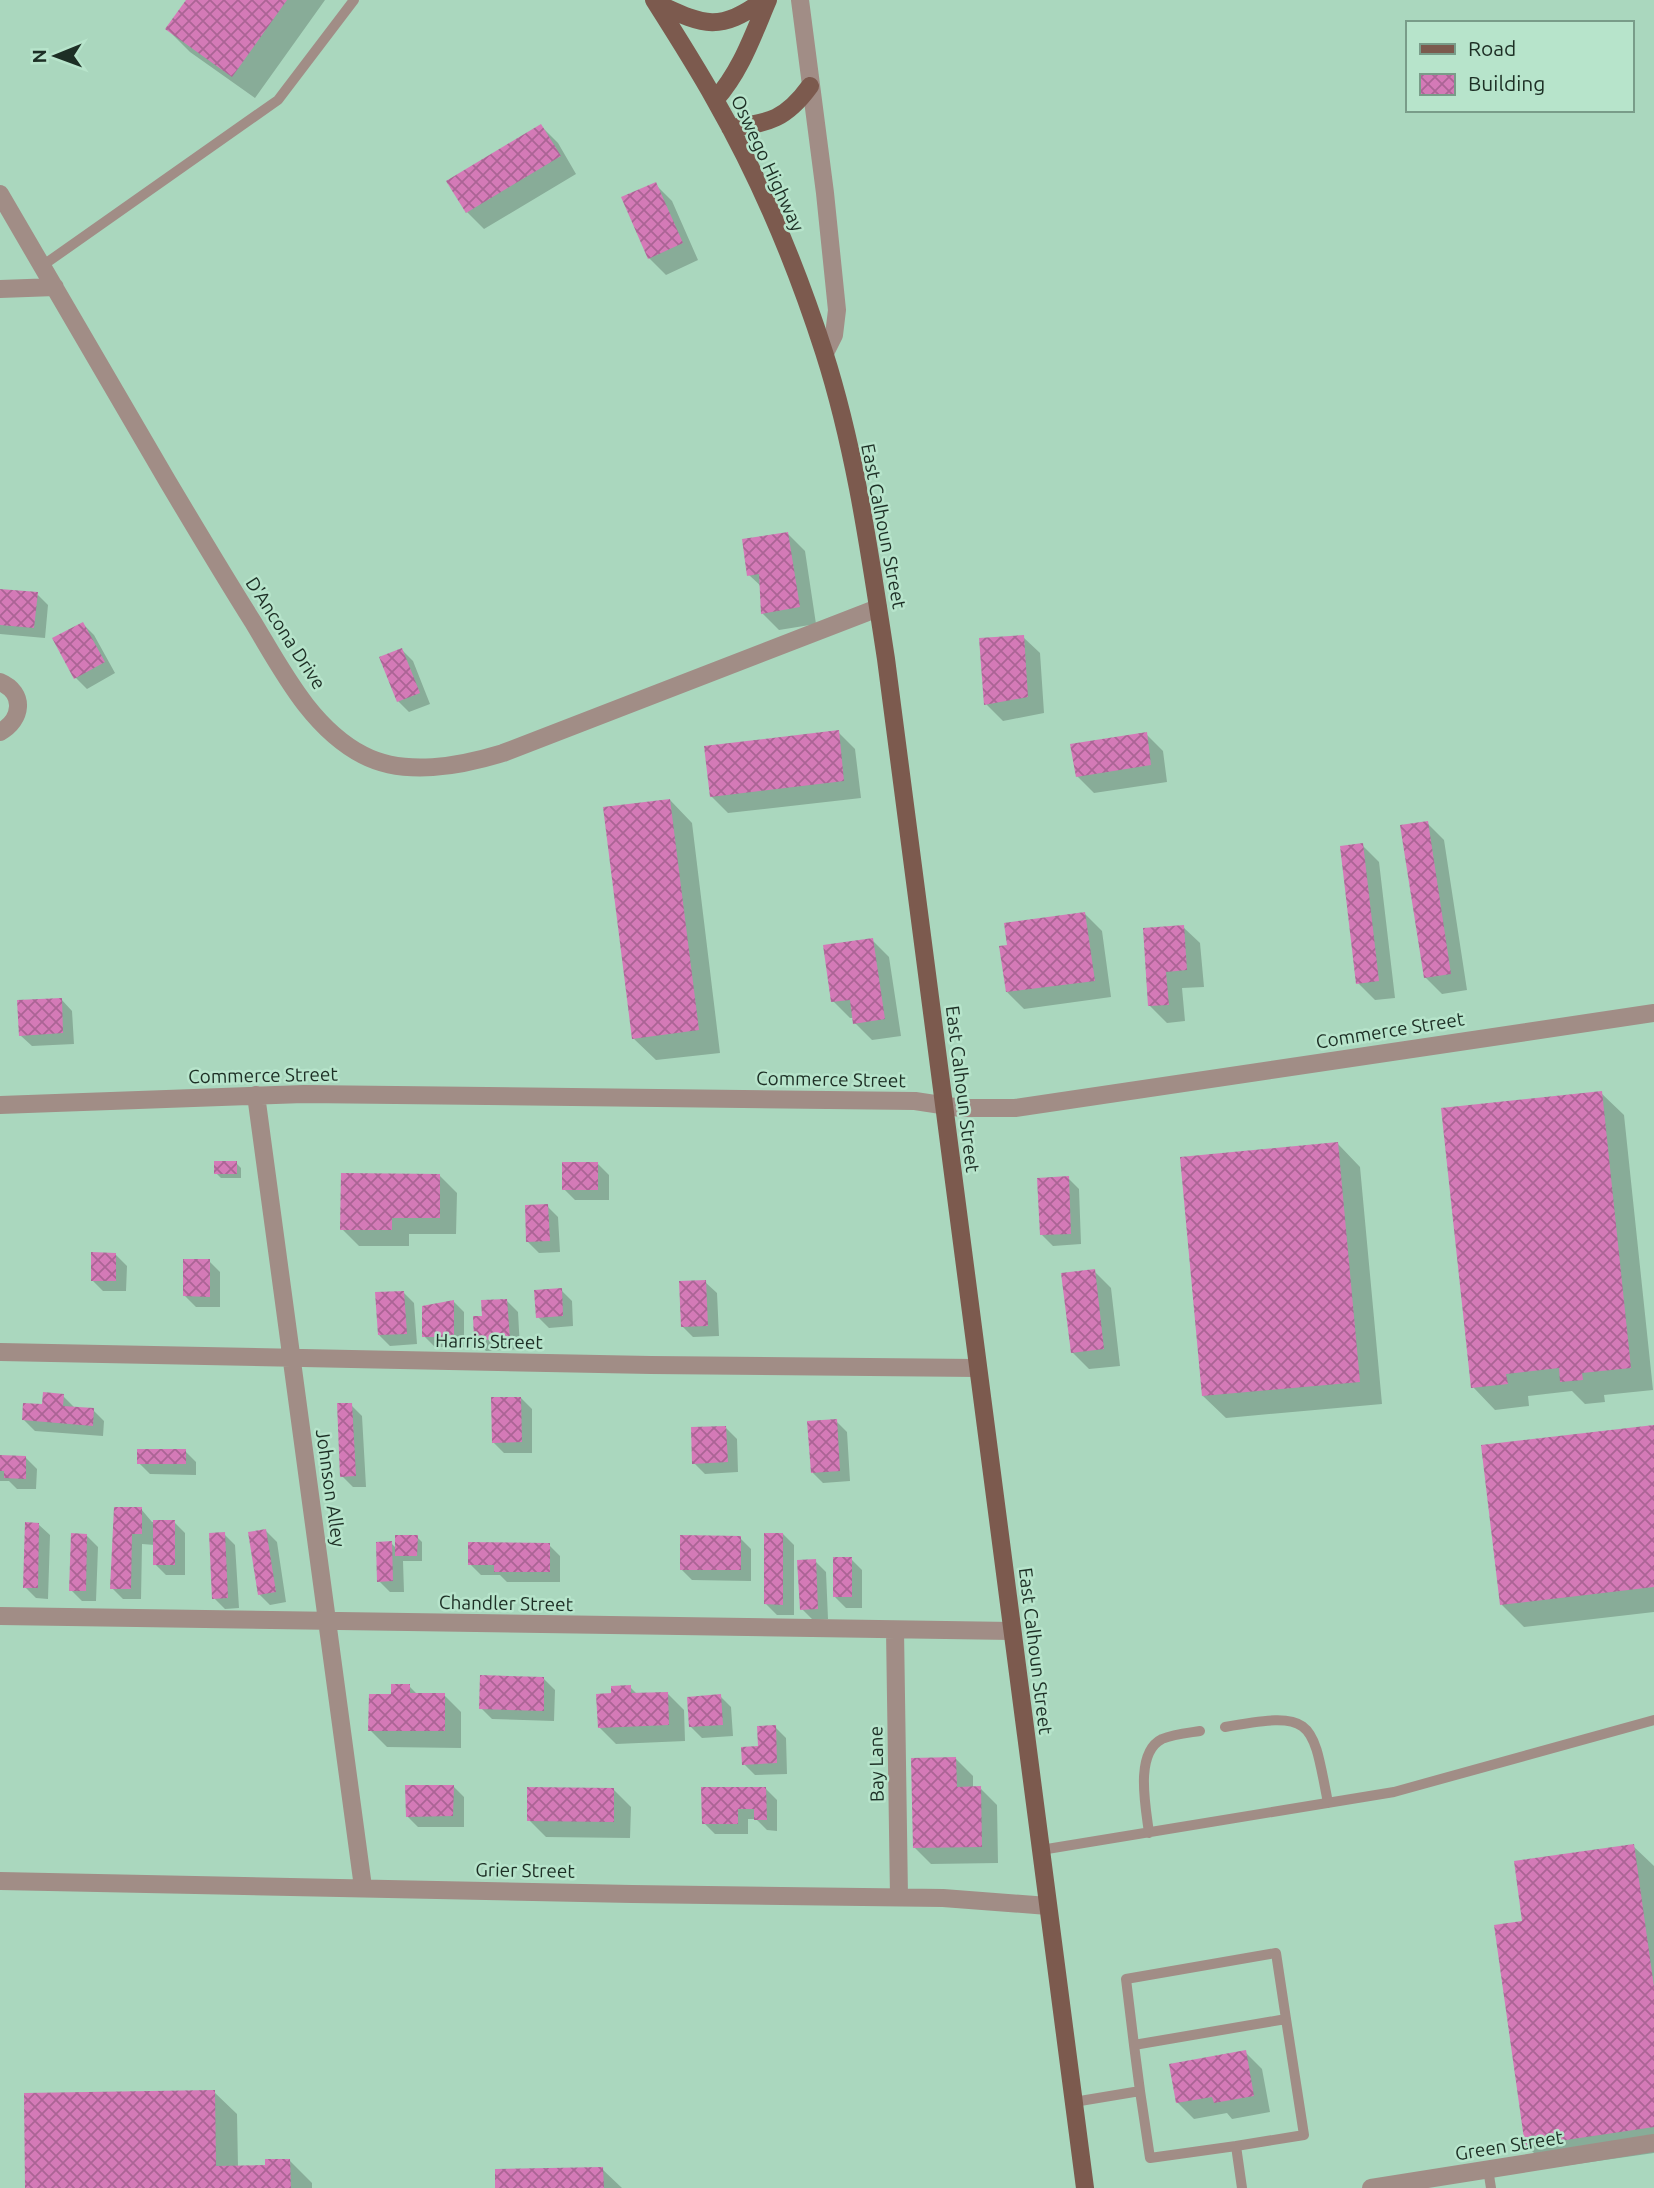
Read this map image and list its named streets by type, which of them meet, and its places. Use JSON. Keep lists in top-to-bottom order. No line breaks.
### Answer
{"streets":{"main road":["Oswego Highway","East Calhoun Street"],"street":["D'Ancona Drive","Commerce Street","Harris Street","Johnson Alley","Chandler Street","Bay Lane","Grier Street","Green Street"]},"crossings":[["Oswego Highway","East Calhoun Street"],["East Calhoun Street","D'Ancona Drive"],["East Calhoun Street","Commerce Street"],["East Calhoun Street","Harris Street"],["East Calhoun Street","Chandler Street"],["East Calhoun Street","Grier Street"],["Commerce Street","Johnson Alley"],["Harris Street","Johnson Alley"],["Johnson Alley","Chandler Street"],["Johnson Alley","Grier Street"],["Chandler Street","Bay Lane"],["Bay Lane","Grier Street"]],"legend":["Road","Building"],"north":"left"}
